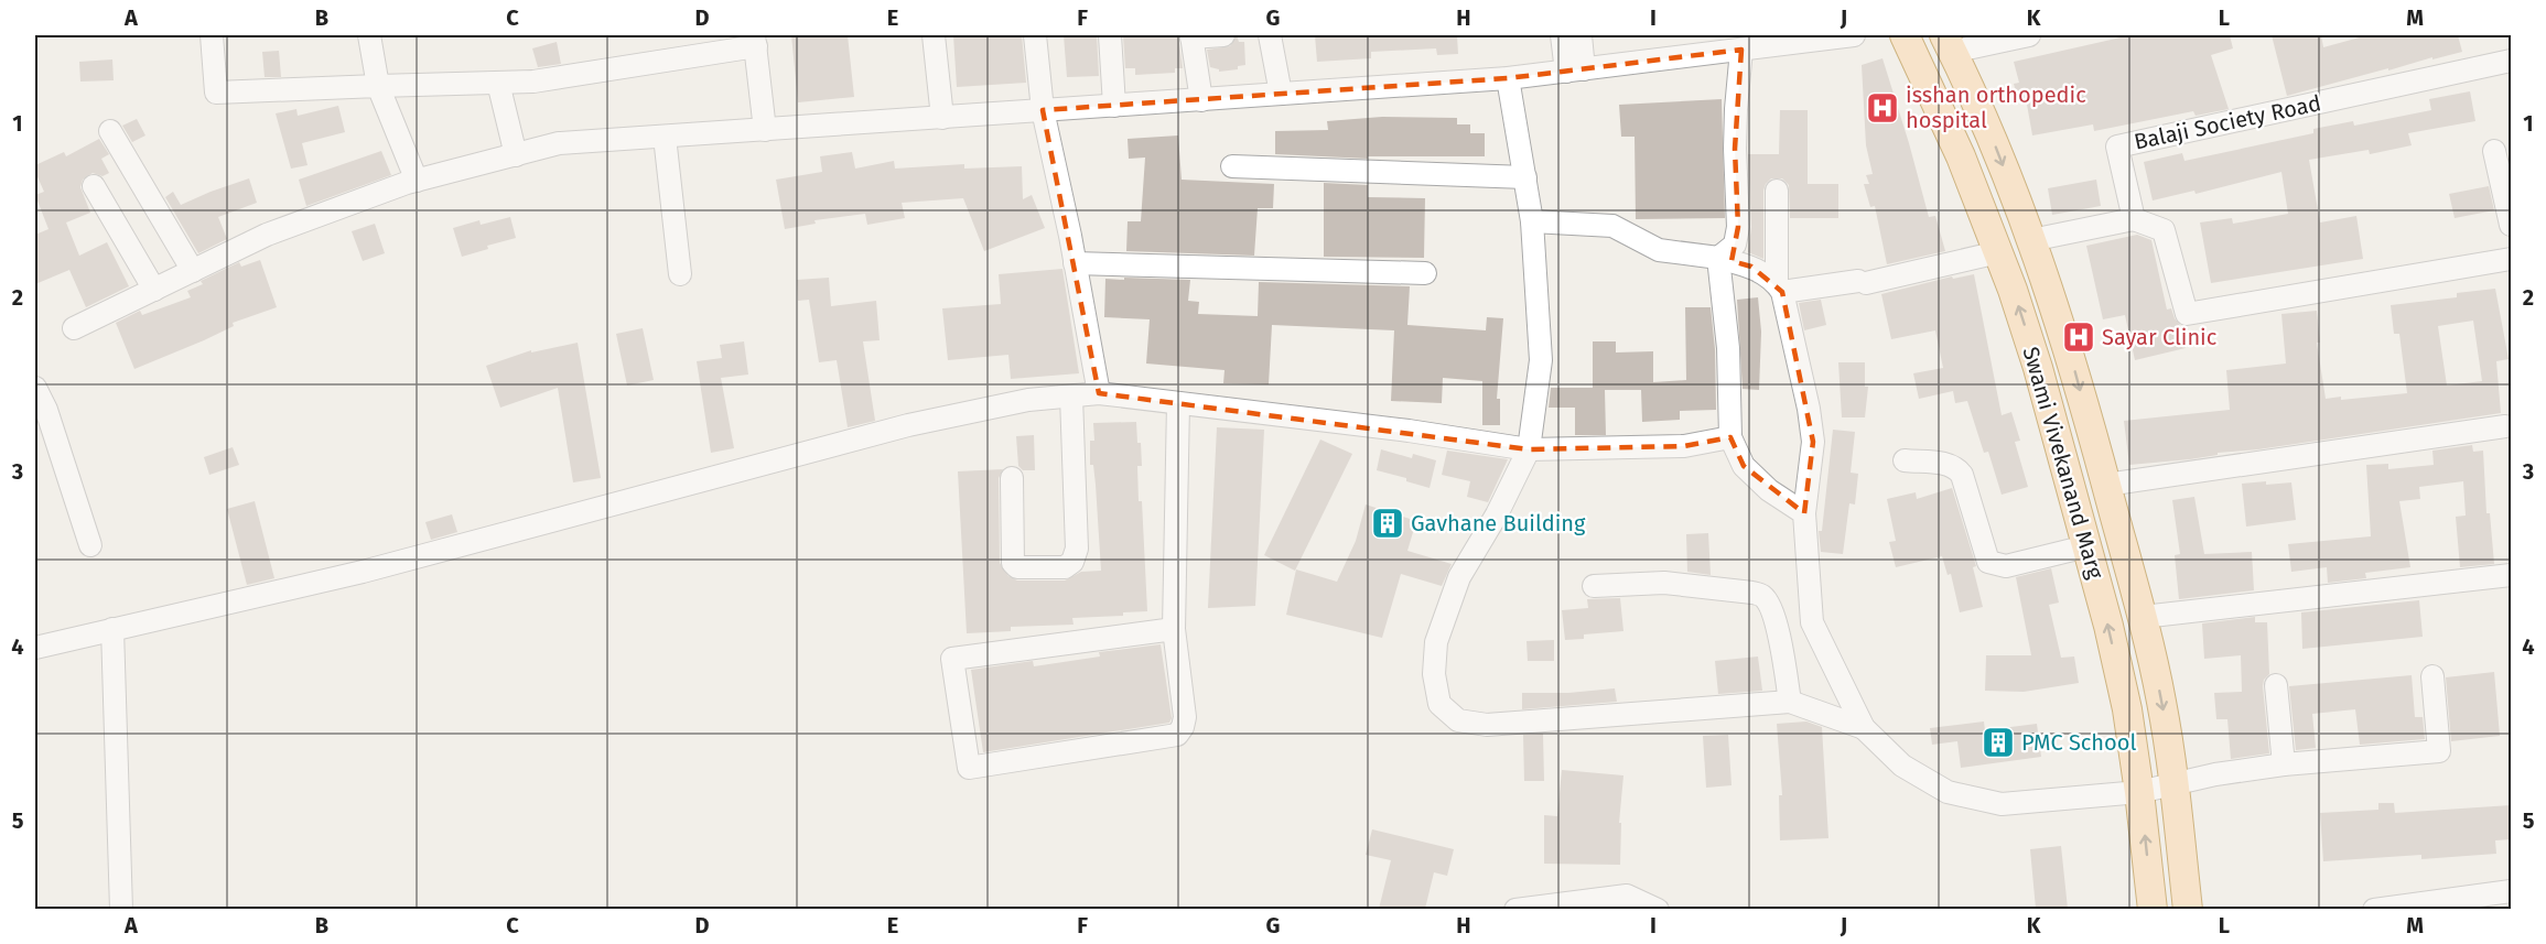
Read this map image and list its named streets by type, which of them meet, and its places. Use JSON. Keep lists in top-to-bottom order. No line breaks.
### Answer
{"streets":{"main road":["Swami Vivekanand Marg"],"street":["Balaji Society Road"]},"places":{"hospital":["isshan orthopedic hospital","Sayar Clinic"],"building":["Gavhane Building","PMC School"]},"grid":{"columns":["A","B","C","D","E","F","G","H","I","J","K","L","M"],"rows":["1","2","3","4","5"]}}
